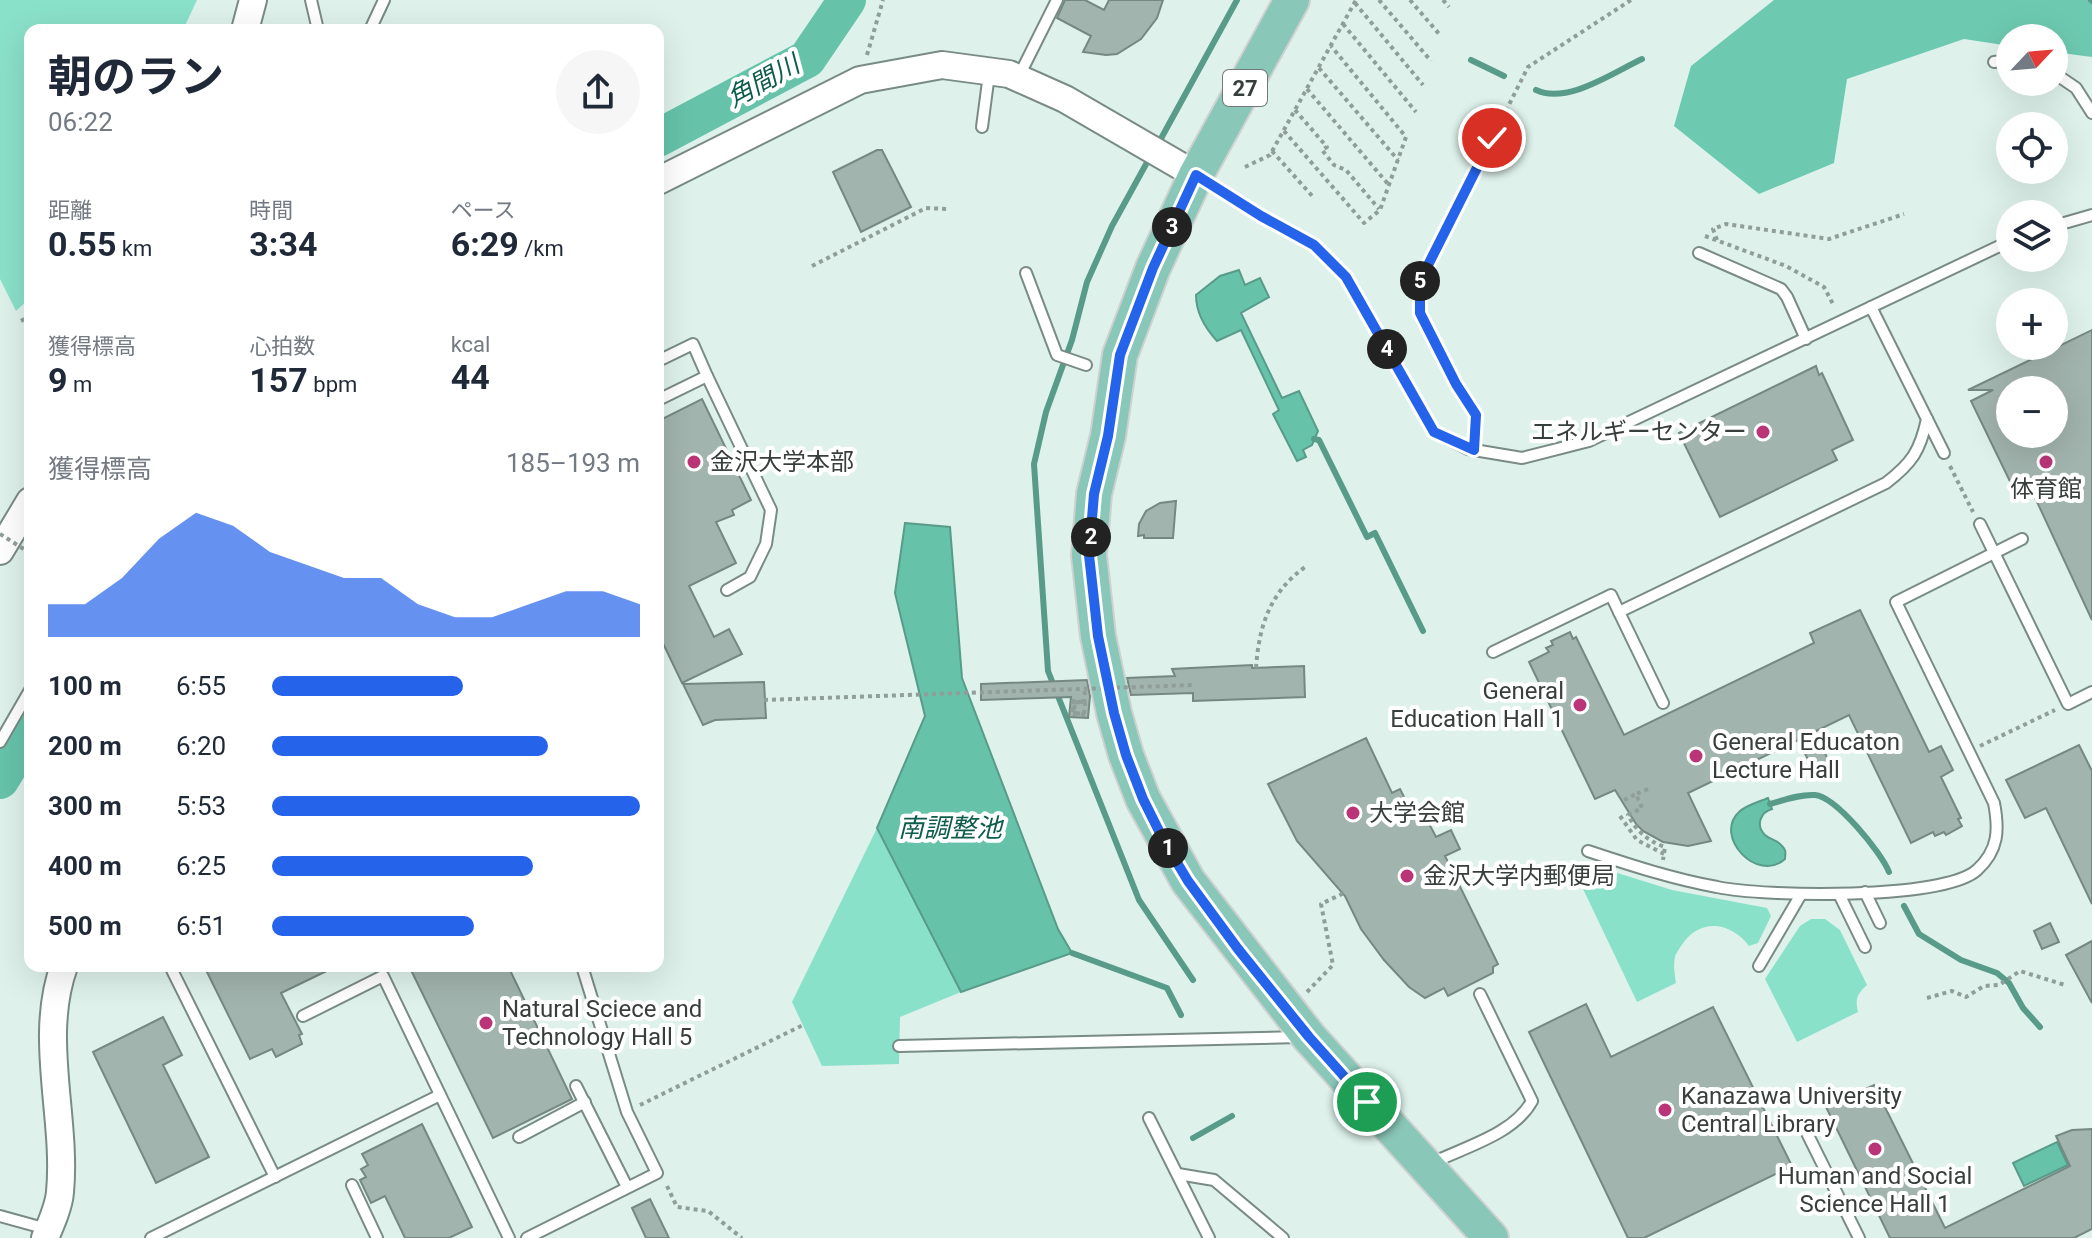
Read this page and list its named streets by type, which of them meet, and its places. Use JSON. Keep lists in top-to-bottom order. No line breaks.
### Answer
{"streets":{"main road":["27"]},"water":["角間川","南調整池"],"places":["エネルギーセンター","金沢大学本部","体育館","General Education Hall 1","General Educaton Lecture Hall","大学会館","金沢大学内郵便局","Natural Sciece and Technology Hall 5","Kanazawa University Central Library","Human and Social Science Hall 1"],"north":"top right","page":{"map_buttons":["+","−"],"heading":["朝のラン","06:22"],"stats":[["距離","0.55 km"],["時間","3:34"],["ペース","6:29 /km"],["獲得標高","9 m"],["心拍数","157 bpm"],["kcal","44"]],"pins":["3","5","4","2","1"],"chart":["獲得標高","185–193 m"],"list":[{"name":"100 m","note":"6:55"},{"name":"200 m","note":"6:20"},{"name":"300 m","note":"5:53"},{"name":"400 m","note":"6:25"},{"name":"500 m","note":"6:51"}]}}
